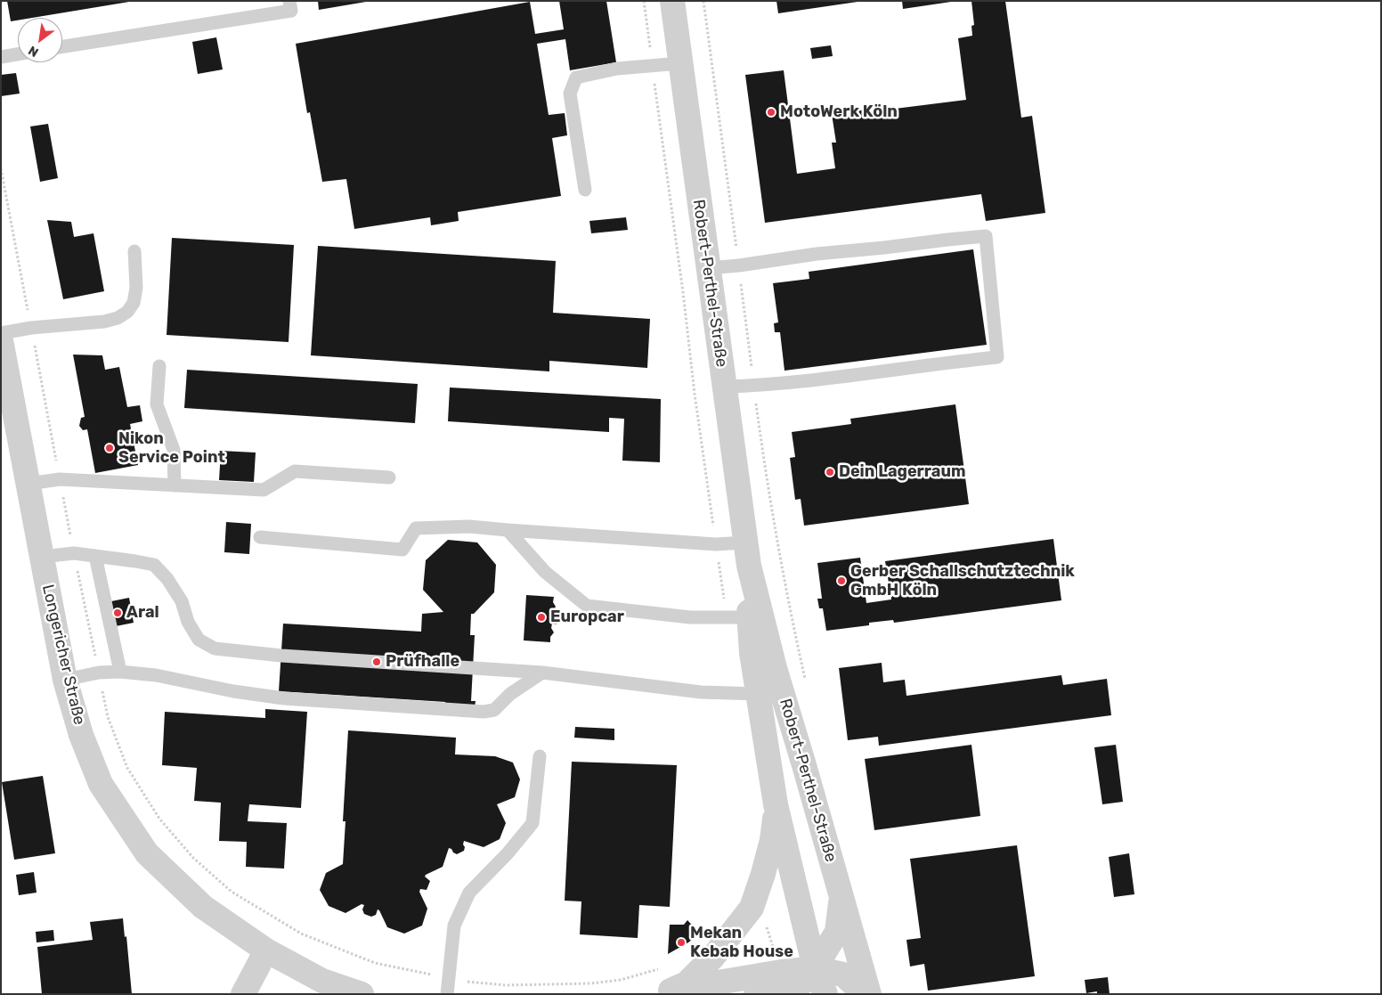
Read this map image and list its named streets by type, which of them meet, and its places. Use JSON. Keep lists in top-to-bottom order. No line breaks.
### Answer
{"streets":{"street":["Robert-Perthel-Straße","Longericher Straße"]},"places":["MotoWerk Köln","Nikon Service Point","Dein Lagerraum","Gerber Schallschutztechnik GmbH Köln","Aral","Europcar","Prüfhalle","Mekan Kebab House"],"north":"bottom left"}
